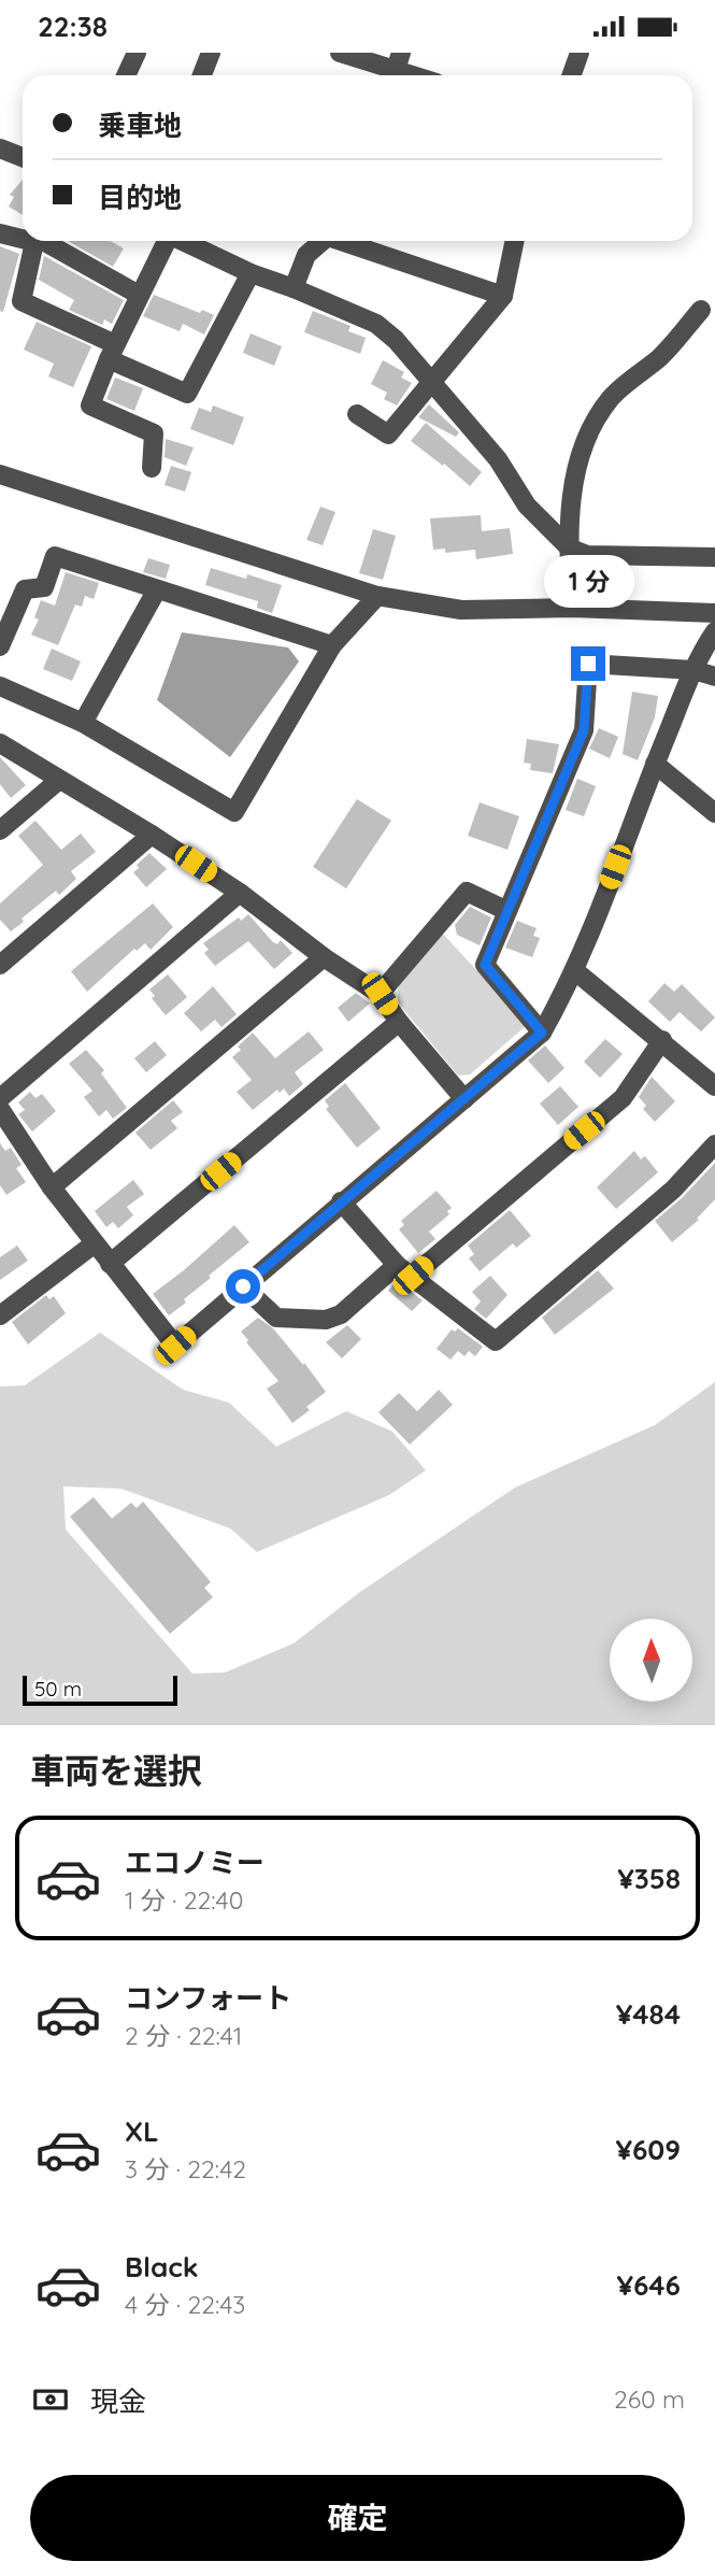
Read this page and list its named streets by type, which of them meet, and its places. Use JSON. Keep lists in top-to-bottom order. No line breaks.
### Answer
{"scale_bar":"50 m","north":"top","page":{"status":"22:38","banner":["乗車地","目的地"],"bubble":"1 分","scale":"50 m","heading":"車両を選択","list":[{"name":"エコノミー","note":"1 分 · 22:40","value":"¥358"},{"name":"コンフォート","note":"2 分 · 22:41","value":"¥484"},{"name":"XL","note":"3 分 · 22:42","value":"¥609"},{"name":"Black","note":"4 分 · 22:43","value":"¥646"}],"pay":["現金","260 m"],"buttons":"確定"}}
